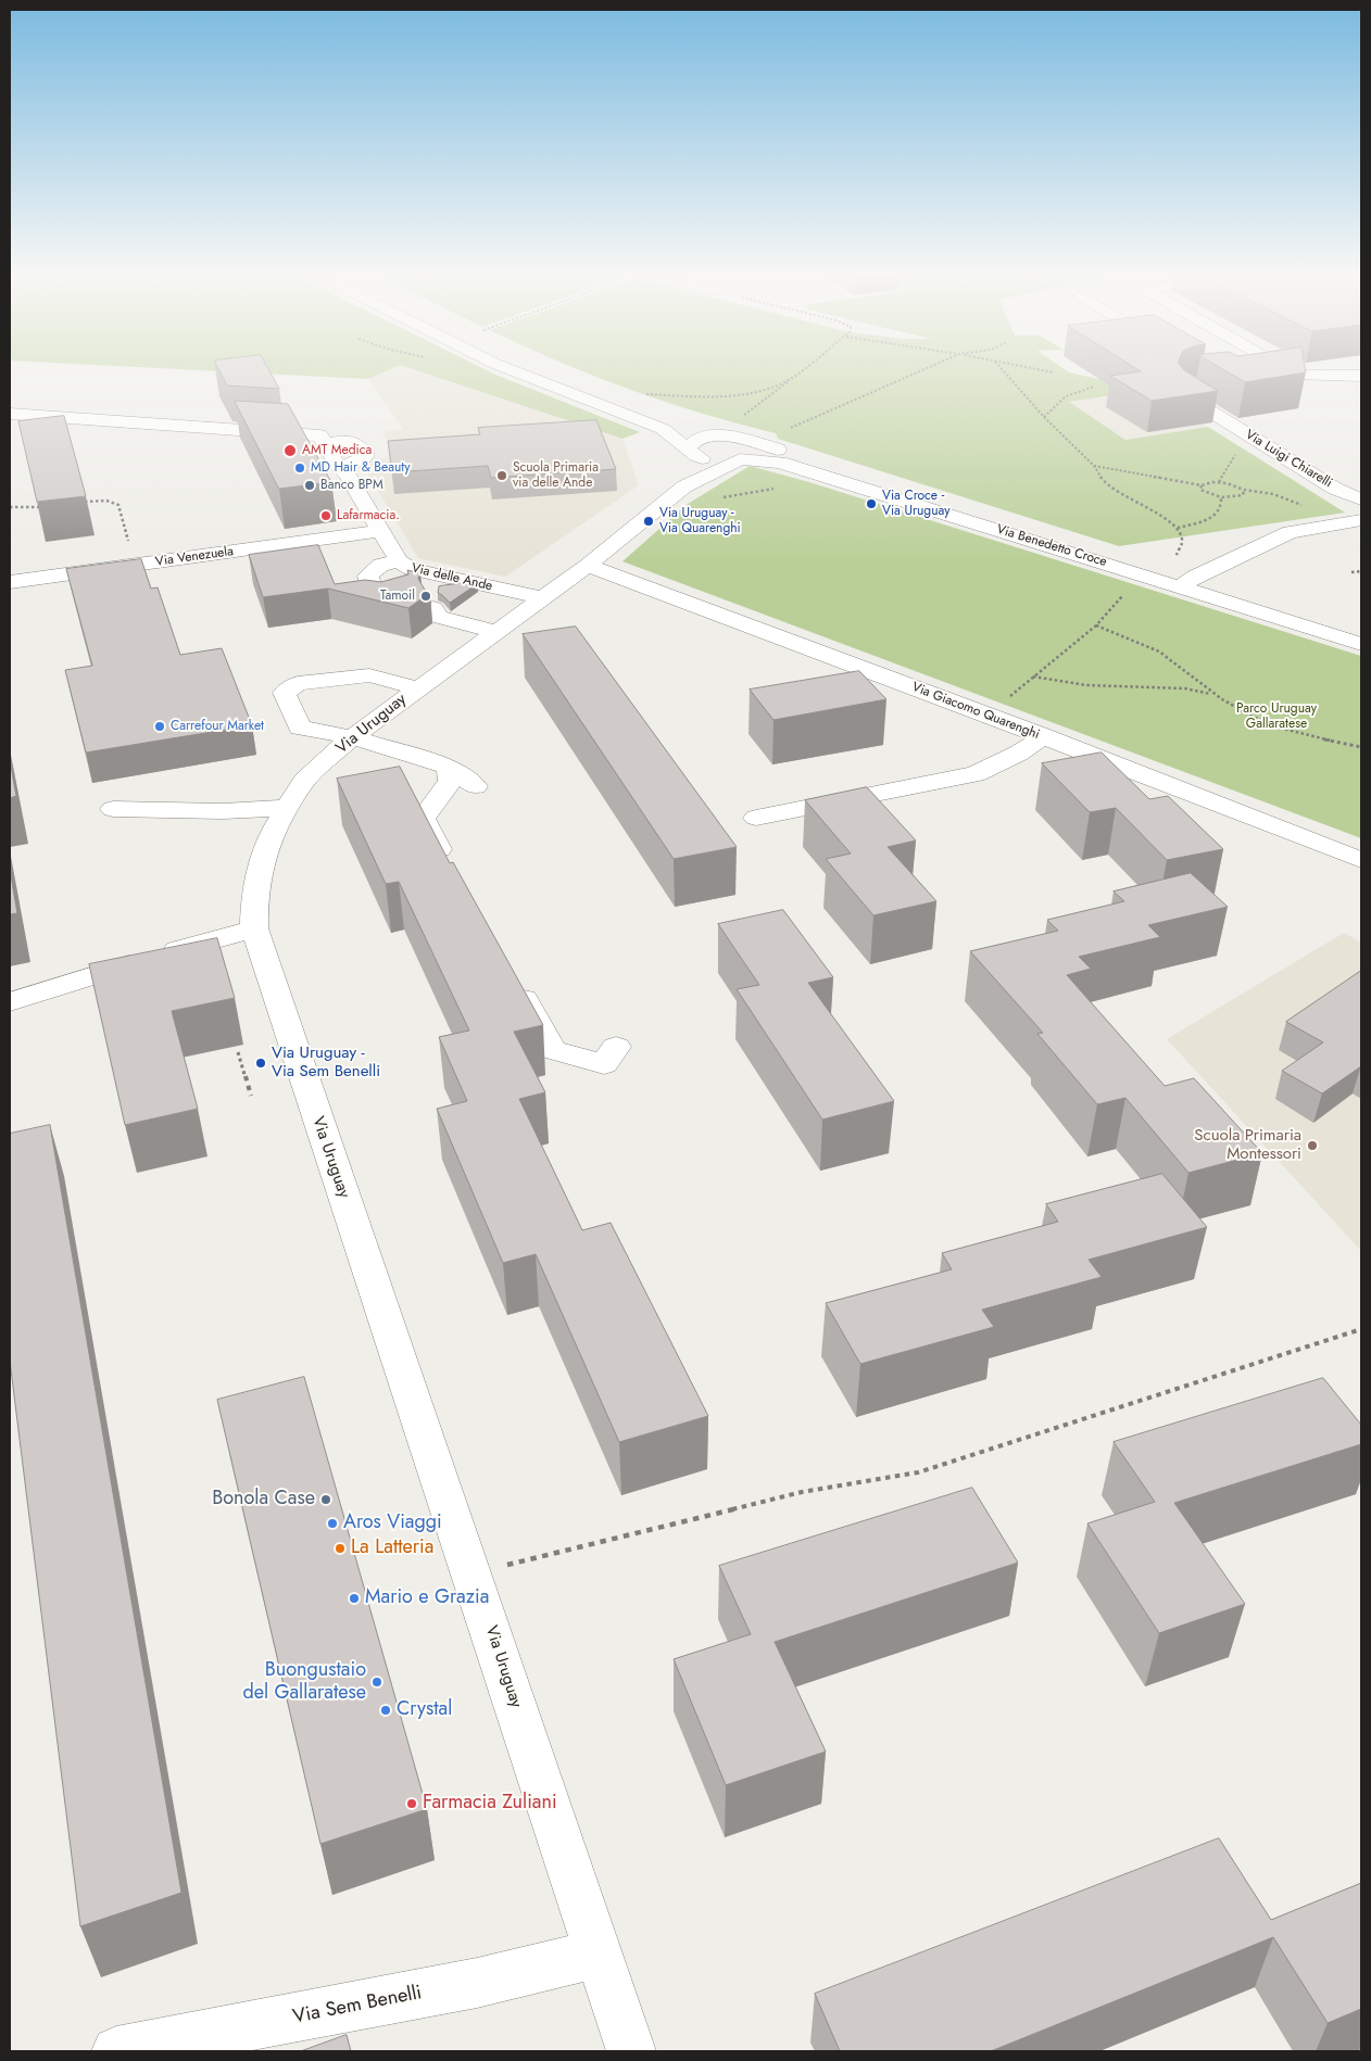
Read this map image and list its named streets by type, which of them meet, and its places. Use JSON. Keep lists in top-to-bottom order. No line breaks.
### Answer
{"streets":{"street":["Via Luigi Chiarelli","Via Benedetto Croce","Via Venezuela","Via delle Ande","Via Giacomo Quarenghi","Via Uruguay","Via Sem Benelli"]},"crossings":[["Via Benedetto Croce","Via Uruguay"],["Via Venezuela","Via delle Ande"],["Via delle Ande","Via Uruguay"],["Via Giacomo Quarenghi","Via Uruguay"],["Via Uruguay","Via Sem Benelli"]],"parks":["Parco Uruguay Gallaratese"],"places":["AMT Medica","MD Hair & Beauty","Scuola Primaria via delle Ande","Banco BPM","Via Croce - Via Uruguay","Lafarmacia.","Via Uruguay - Via Quarenghi","Tamoil","Carrefour Market","Via Uruguay - Via Sem Benelli","Scuola Primaria Montessori","Bonola Case","Aros Viaggi","La Latteria","Mario e Grazia","Buongustaio del Gallaratese","Crystal","Farmacia Zuliani"]}
